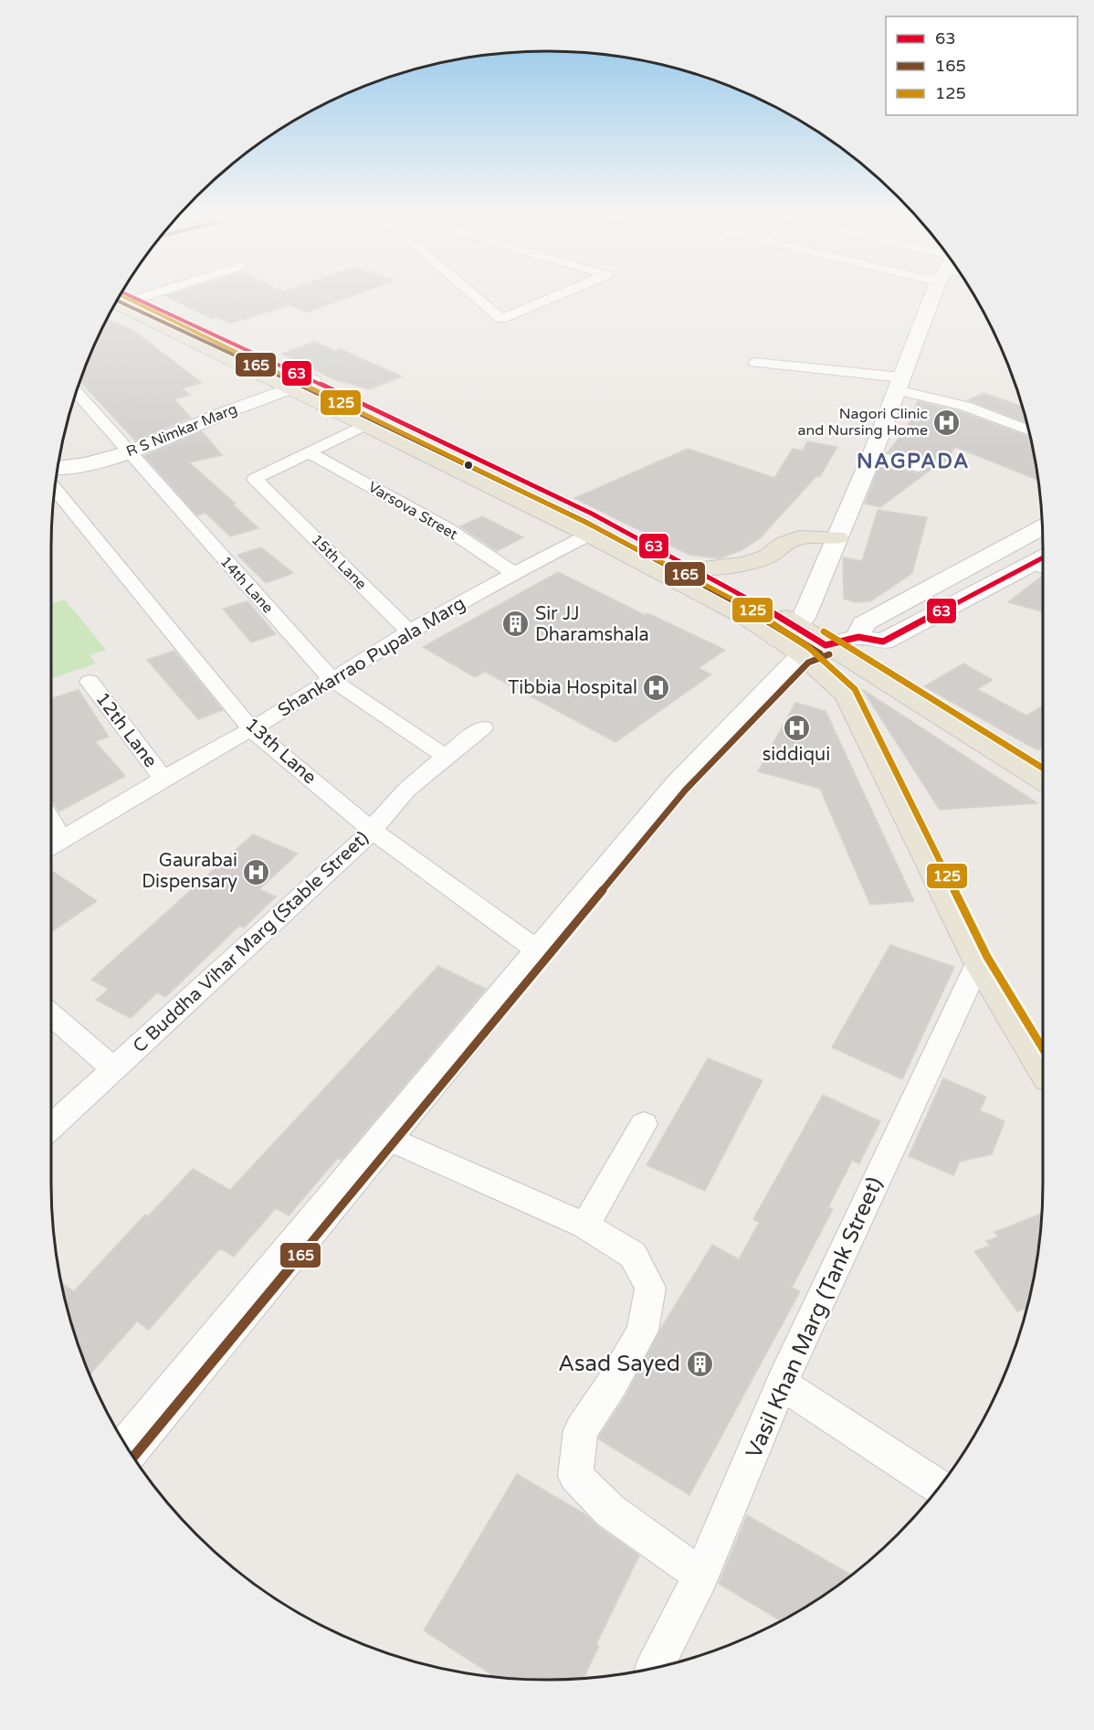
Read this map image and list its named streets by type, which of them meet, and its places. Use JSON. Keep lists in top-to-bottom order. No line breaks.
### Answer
{"streets":{"main road":["R S Nimkar Marg"],"street":["Varsova Street","15th Lane","14th Lane","Shankarrao Pupala Marg","12th Lane","13th Lane","C Buddha Vihar Marg (Stable Street)","Vasil Khan Marg (Tank Street)"]},"crossings":[["R S Nimkar Marg","14th Lane"],["Varsova Street","15th Lane"],["Varsova Street","Shankarrao Pupala Marg"],["15th Lane","Shankarrao Pupala Marg"],["14th Lane","Shankarrao Pupala Marg"],["14th Lane","C Buddha Vihar Marg (Stable Street)"],["Shankarrao Pupala Marg","12th Lane"],["Shankarrao Pupala Marg","13th Lane"],["13th Lane","C Buddha Vihar Marg (Stable Street)"]],"districts":["NAGPADA"],"places":{"hospital":["Nagori Clinic and Nursing Home","Tibbia Hospital","siddiqui","Gaurabai Dispensary"],"building":["Sir JJ Dharamshala","Asad Sayed"]},"lines":["transit line 63","transit line 125","transit line 165"],"legend":["63","165","125"]}
